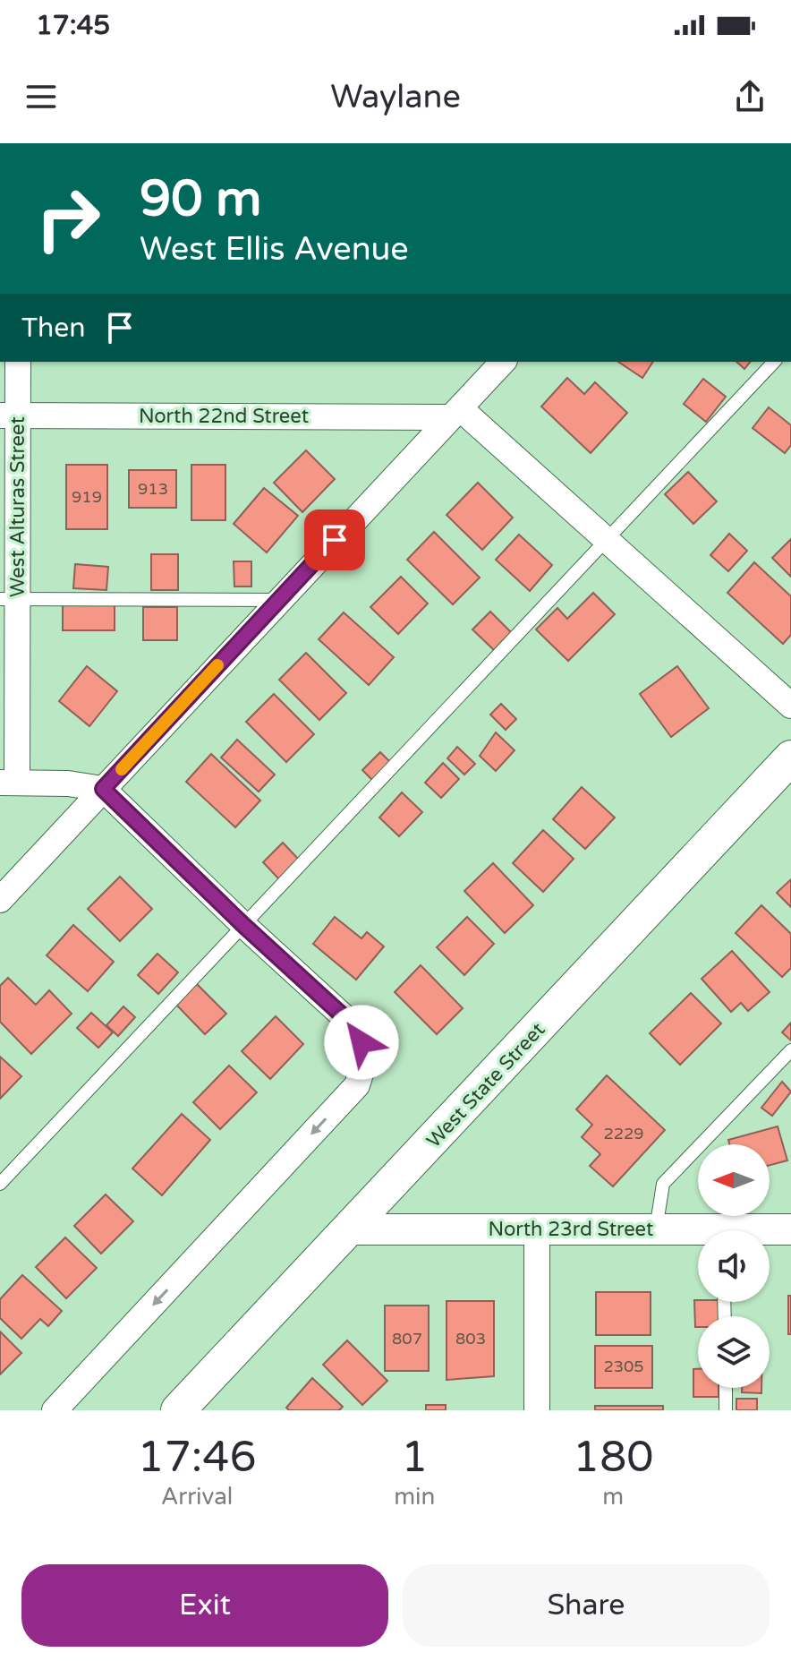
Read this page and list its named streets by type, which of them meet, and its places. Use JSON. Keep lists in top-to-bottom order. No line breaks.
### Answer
{"streets":{"main road":["West State Street"],"street":["North 22nd Street","West Alturas Street","North 23rd Street"]},"crossings":[["North 22nd Street","West Alturas Street"],["West State Street","North 23rd Street"]],"house_numbers":["913","919","2229","807","803","2305"],"north":"left","page":{"status":"17:45","header":"Waylane","turn":["90 m","West Ellis Avenue"],"then":"Then","eta":["17:46","Arrival","1","min","180","m"],"buttons":["Exit","Share"]}}
